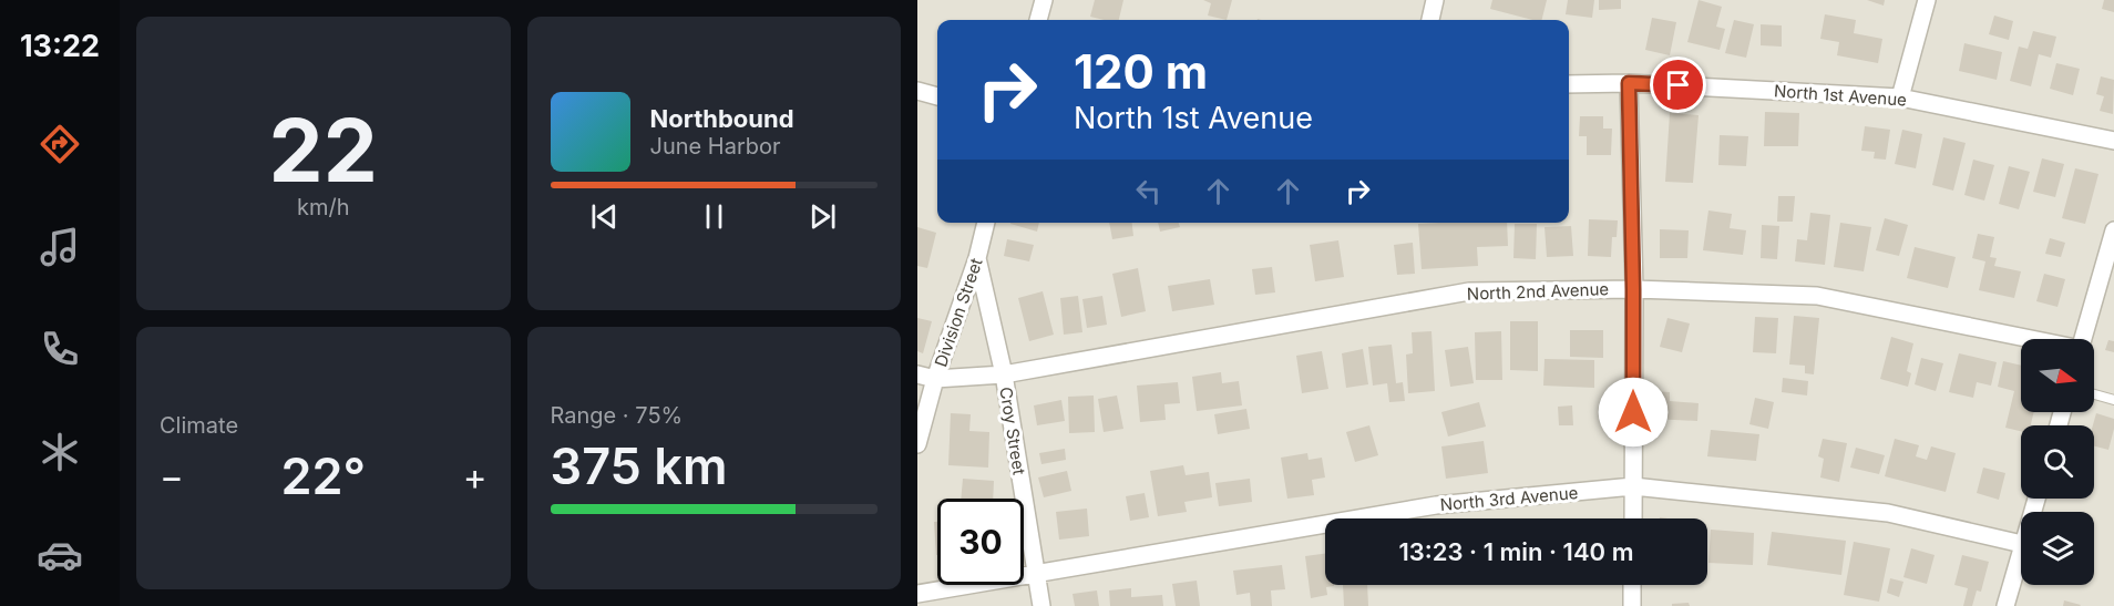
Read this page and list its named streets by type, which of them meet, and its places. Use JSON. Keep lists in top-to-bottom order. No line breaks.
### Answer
{"streets":{"street":["North 1st Avenue","North 2nd Avenue","Division Street","Croy Street","North 3rd Avenue"]},"crossings":[["North 2nd Avenue","Division Street"],["North 2nd Avenue","Croy Street"],["Division Street","Croy Street"],["Croy Street","North 3rd Avenue"]],"north":"right","page":{"tabs":"13:22","tile":[["22","km/h"],"Climate",["Range · 75%","375 km"]],"turn":["120 m","North 1st Avenue"],"song":["Northbound","June Harbor"],"heat":["−","22°","+"],"limit":"30","trip":"13:23 · 1 min · 140 m"}}
